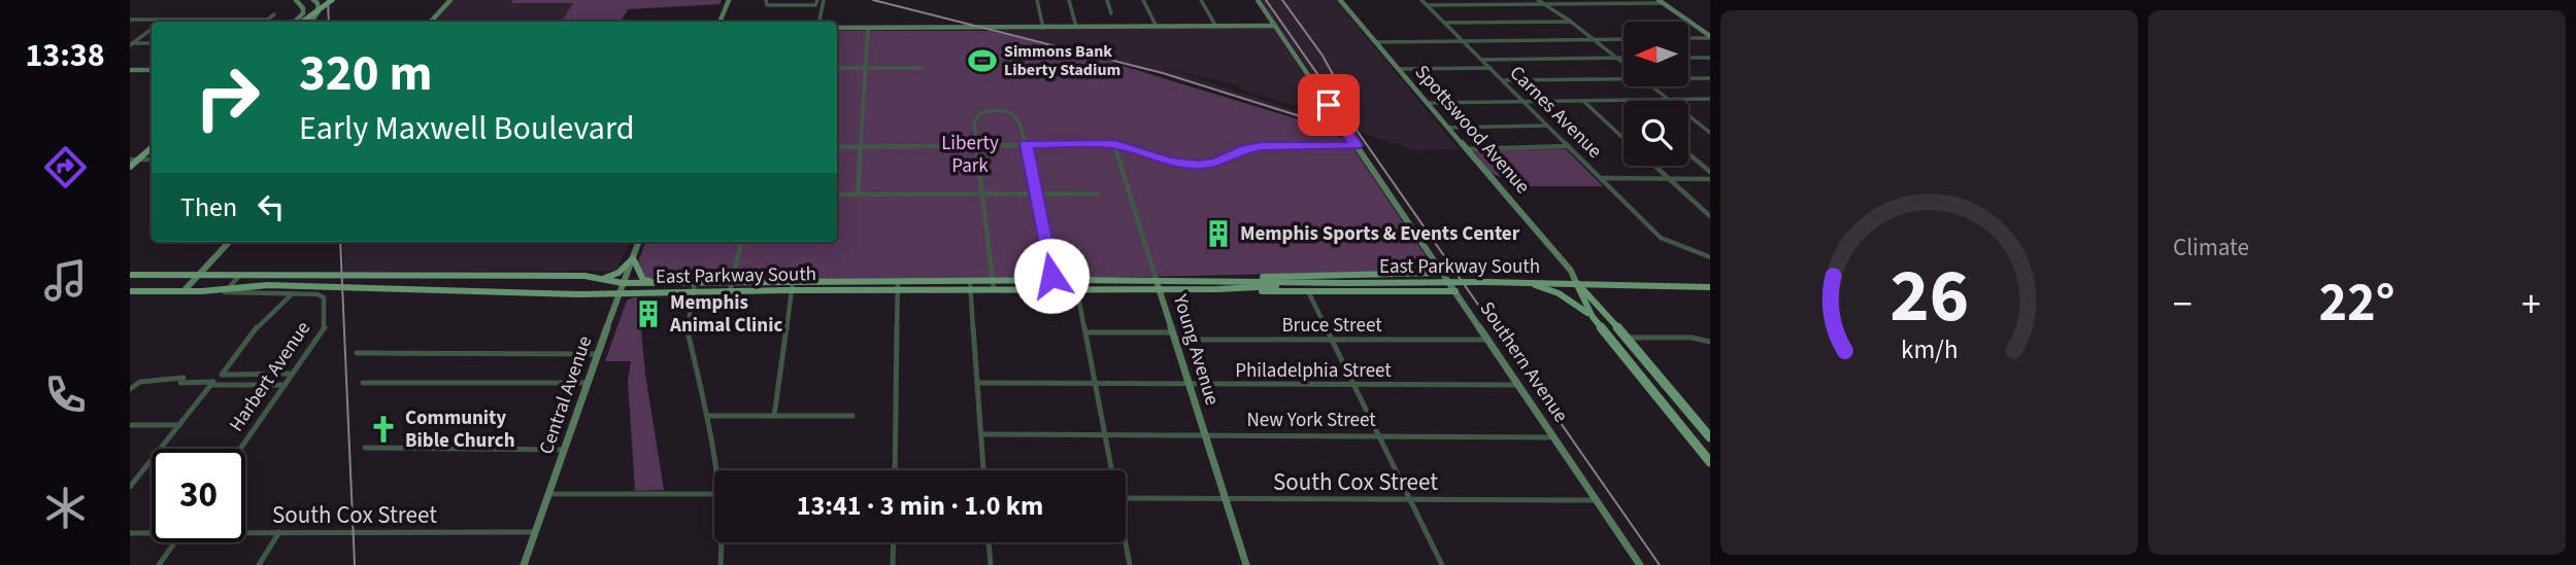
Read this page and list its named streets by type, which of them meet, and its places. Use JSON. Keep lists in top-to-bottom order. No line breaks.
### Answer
{"streets":{"main road":["Spottswood Avenue","East Parkway South","Young Avenue","Southern Avenue","Central Avenue"],"street":["Carnes Avenue","Bruce Street","Philadelphia Street","Harbert Avenue","New York Street","South Cox Street"]},"crossings":[["Spottswood Avenue","East Parkway South"],["East Parkway South","Young Avenue"],["East Parkway South","Harbert Avenue"],["East Parkway South","Central Avenue"],["Bruce Street","Young Avenue"],["Bruce Street","Southern Avenue"],["Young Avenue","Philadelphia Street"],["Young Avenue","New York Street"],["Young Avenue","South Cox Street"],["Southern Avenue","Philadelphia Street"],["Southern Avenue","New York Street"],["Southern Avenue","South Cox Street"],["Central Avenue","South Cox Street"]],"parks":["Liberty Park"],"places":{"sports":["Simmons Bank Liberty Stadium"],"building":["Memphis Sports & Events Center","Memphis Animal Clinic"],"church":["Community Bible Church"]},"north":"left","page":{"tabs":"13:38","tile":"Climate","turn":["320 m","Early Maxwell Boulevard"],"then":"Then","heat":["−","22°","+"],"limit":"30","trip":"13:41 · 3 min · 1.0 km","gauge":["26","km/h"]}}
